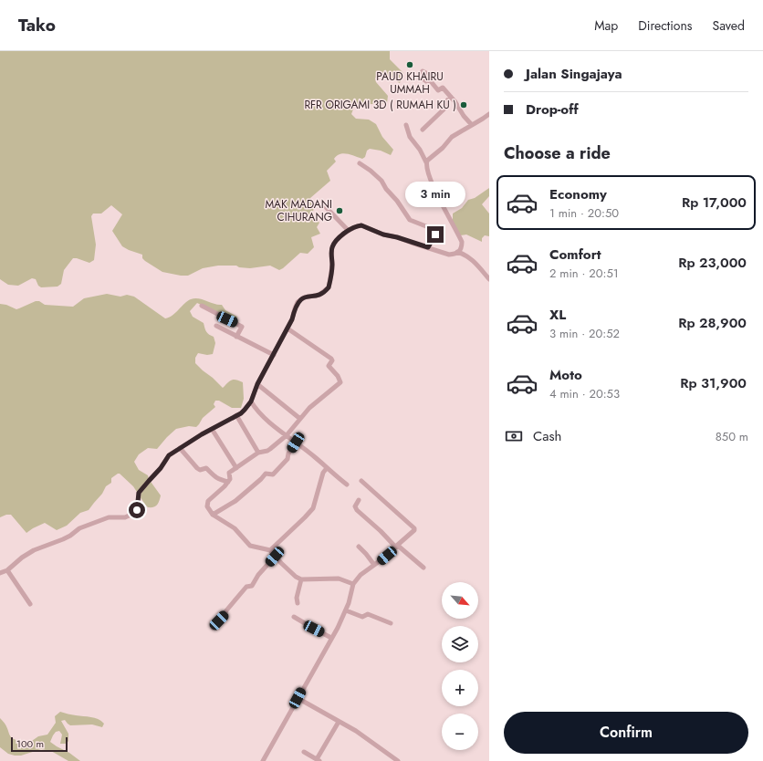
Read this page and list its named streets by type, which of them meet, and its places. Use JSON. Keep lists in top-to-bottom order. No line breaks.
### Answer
{"places":["PAUD KHAIRU UMMAH","RFR ORIGAMI 3D ( RUMAH KU )","MAK MADANI CIHURANG"],"scale_bar":"100 m","north":"bottom right","page":{"header":"Tako","nav":["Map","Directions","Saved"],"banner":["Jalan Singajaya","Drop-off"],"heading":"Choose a ride","list":[{"name":"Economy","note":"1 min · 20:50","value":"Rp 17,000"},{"name":"Comfort","note":"2 min · 20:51","value":"Rp 23,000"},{"name":"XL","note":"3 min · 20:52","value":"Rp 28,900"},{"name":"Moto","note":"4 min · 20:53","value":"Rp 31,900"}],"bubble":"3 min","pay":["Cash","850 m"],"map_buttons":["+","−"],"buttons":"Confirm","scale":"100 m"}}
